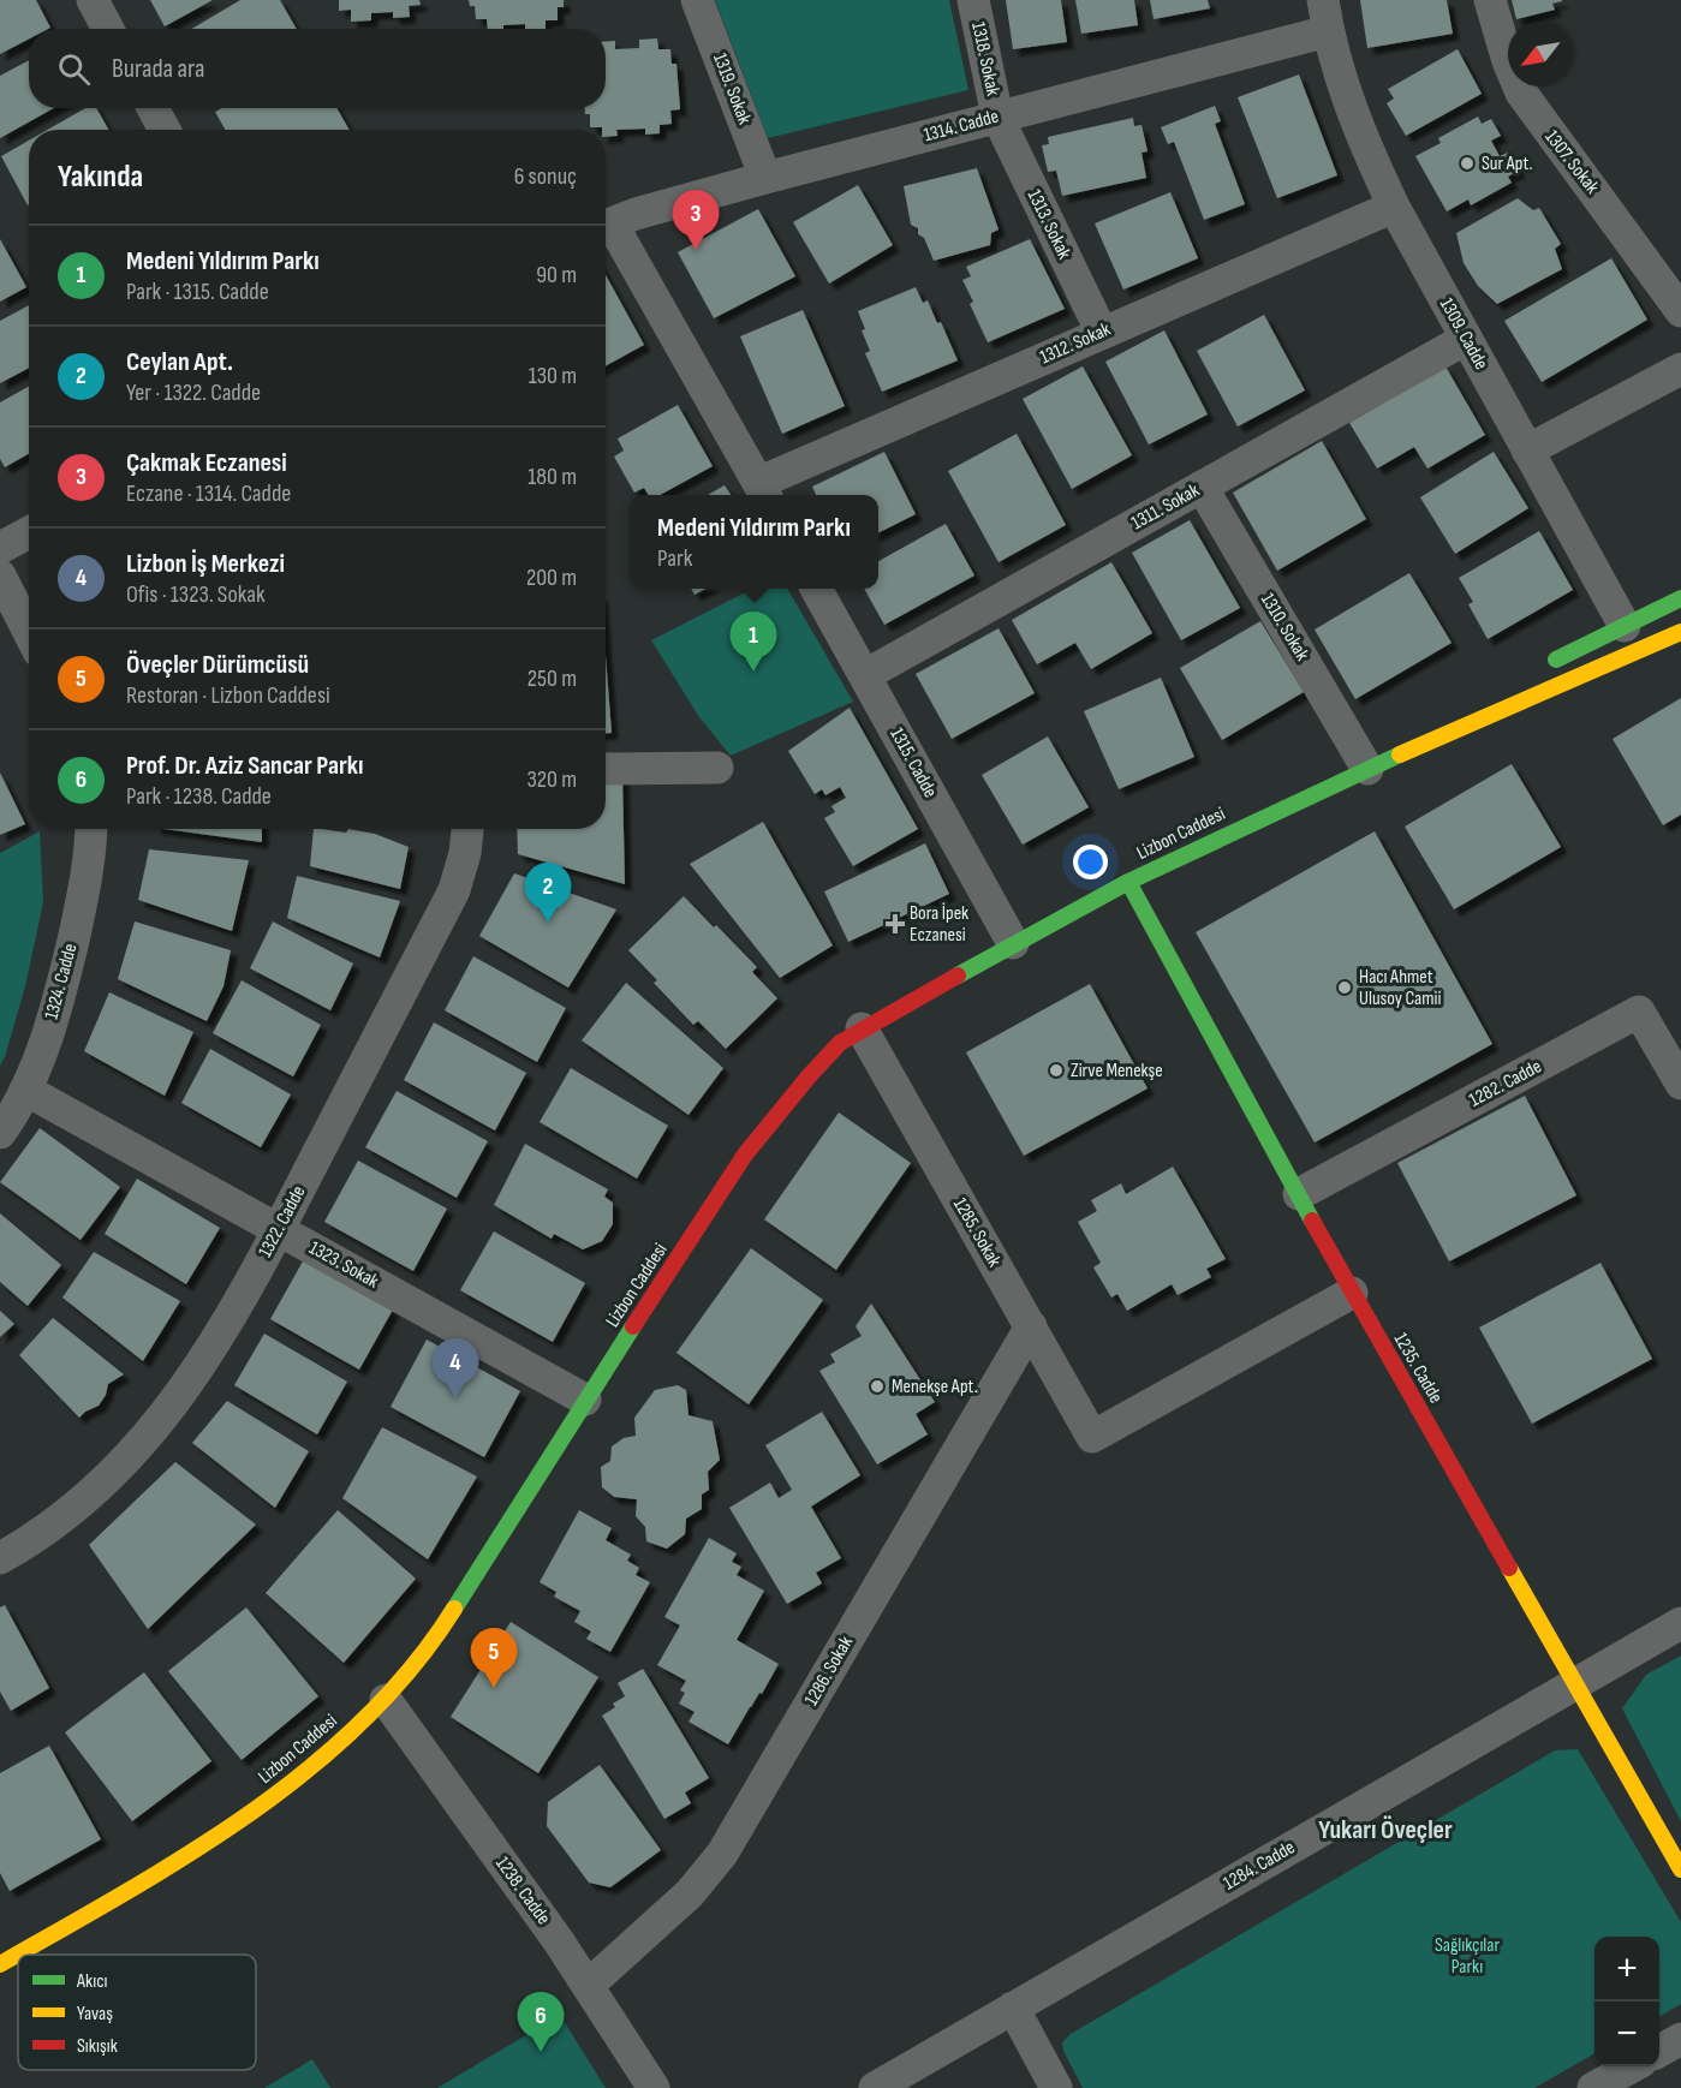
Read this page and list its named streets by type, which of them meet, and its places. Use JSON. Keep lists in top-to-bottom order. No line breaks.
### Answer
{"streets":{"main road":["Lizbon Caddesi","1235. Cadde"],"street":["1318. Sokak","1319. Sokak","1314. Cadde","1307. Sokak","1313. Sokak","1309. Cadde","1312. Sokak","1311. Sokak","1310. Sokak","1315. Cadde","1324. Cadde","1282. Cadde","1322. Cadde","1285. Sokak","1323. Sokak","1286. Sokak","1284. Cadde","1238. Cadde"]},"crossings":[["1318. Sokak","1314. Cadde"],["1318. Sokak","1313. Sokak"],["1319. Sokak","1314. Cadde"],["1314. Cadde","1313. Sokak"],["1314. Cadde","1309. Cadde"],["1313. Sokak","1312. Sokak"],["1309. Cadde","1312. Sokak"],["1309. Cadde","1311. Sokak"],["1311. Sokak","1310. Sokak"],["1311. Sokak","1315. Cadde"],["1310. Sokak","Lizbon Caddesi"],["1315. Cadde","Lizbon Caddesi"],["Lizbon Caddesi","1285. Sokak"],["Lizbon Caddesi","1323. Sokak"],["Lizbon Caddesi","1235. Cadde"],["Lizbon Caddesi","1238. Cadde"],["1324. Cadde","1323. Sokak"],["1282. Cadde","1235. Cadde"],["1322. Cadde","1323. Sokak"],["1285. Sokak","1235. Cadde"],["1285. Sokak","1286. Sokak"],["1235. Cadde","1284. Cadde"],["1286. Sokak","1238. Cadde"]],"districts":["Yukarı Öveçler"],"parks":["Sağlıkçılar Parkı"],"places":{"other":["Sur Apt.","Hacı Ahmet Ulusoy Camii","Zirve Menekşe","Menekşe Apt."],"health":["Bora İpek Eczanesi"]},"legend":["Akıcı","Yavaş","Sıkışık"],"north":"bottom left","page":{"search":"Burada ara","heading":["Yakında","6 sonuç"],"pins":["3","1","2","4","5","6"],"list":[{"mark":"1","name":"Medeni Yıldırım Parkı","note":"Park · 1315. Cadde","value":"90 m"},{"mark":"2","name":"Ceylan Apt.","note":"Yer · 1322. Cadde","value":"130 m"},{"mark":"3","name":"Çakmak Eczanesi","note":"Eczane · 1314. Cadde","value":"180 m"},{"mark":"4","name":"Lizbon İş Merkezi","note":"Ofis · 1323. Sokak","value":"200 m"},{"mark":"5","name":"Öveçler Dürümcüsü","note":"Restoran · Lizbon Caddesi","value":"250 m"},{"mark":"6","name":"Prof. Dr. Aziz Sancar Parkı","note":"Park · 1238. Cadde","value":"320 m"}],"popup":["Medeni Yıldırım Parkı","Park"],"map_buttons":["+","−"]}}
